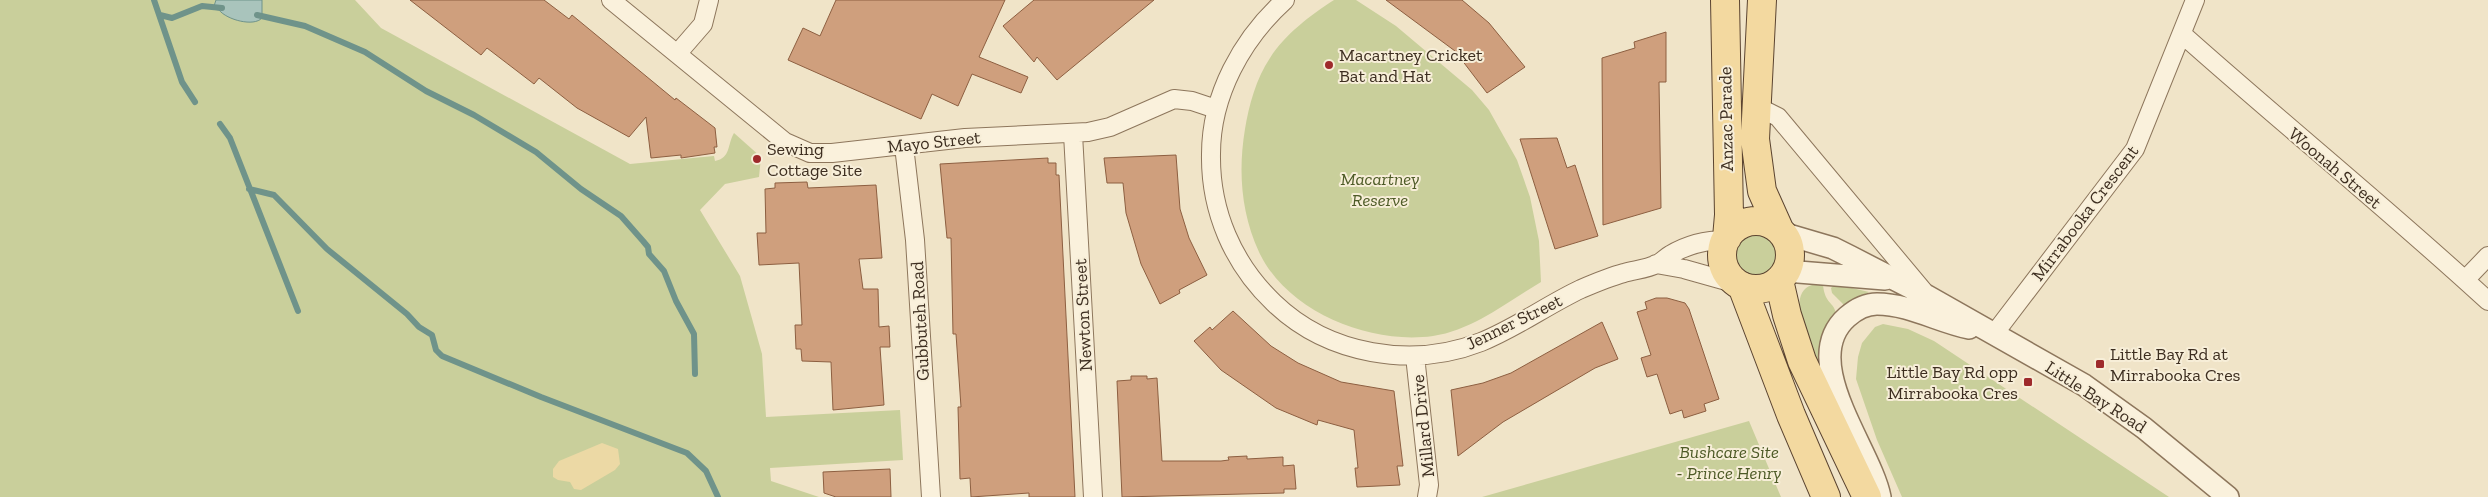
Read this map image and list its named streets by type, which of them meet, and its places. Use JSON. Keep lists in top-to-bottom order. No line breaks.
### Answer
{"streets":{"main road":["Anzac Parade"],"street":["Mayo Street","Woonah Street","Mirrabooka Crescent","Newton Street","Gubbuteh Road","Jenner Street","Little Bay Road","Millard Drive"]},"crossings":[["Anzac Parade","Jenner Street"],["Anzac Parade","Little Bay Road"],["Mayo Street","Newton Street"],["Mayo Street","Gubbuteh Road"],["Mayo Street","Jenner Street"],["Woonah Street","Mirrabooka Crescent"],["Mirrabooka Crescent","Little Bay Road"],["Jenner Street","Little Bay Road"],["Jenner Street","Millard Drive"]],"parks":["Macartney Reserve","Bushcare Site - Prince Henry"],"places":{"other":["Macartney Cricket Bat and Hat","Sewing Cottage Site"],"transit":["Little Bay Rd at Mirrabooka Cres","Little Bay Rd opp Mirrabooka Cres"]}}
